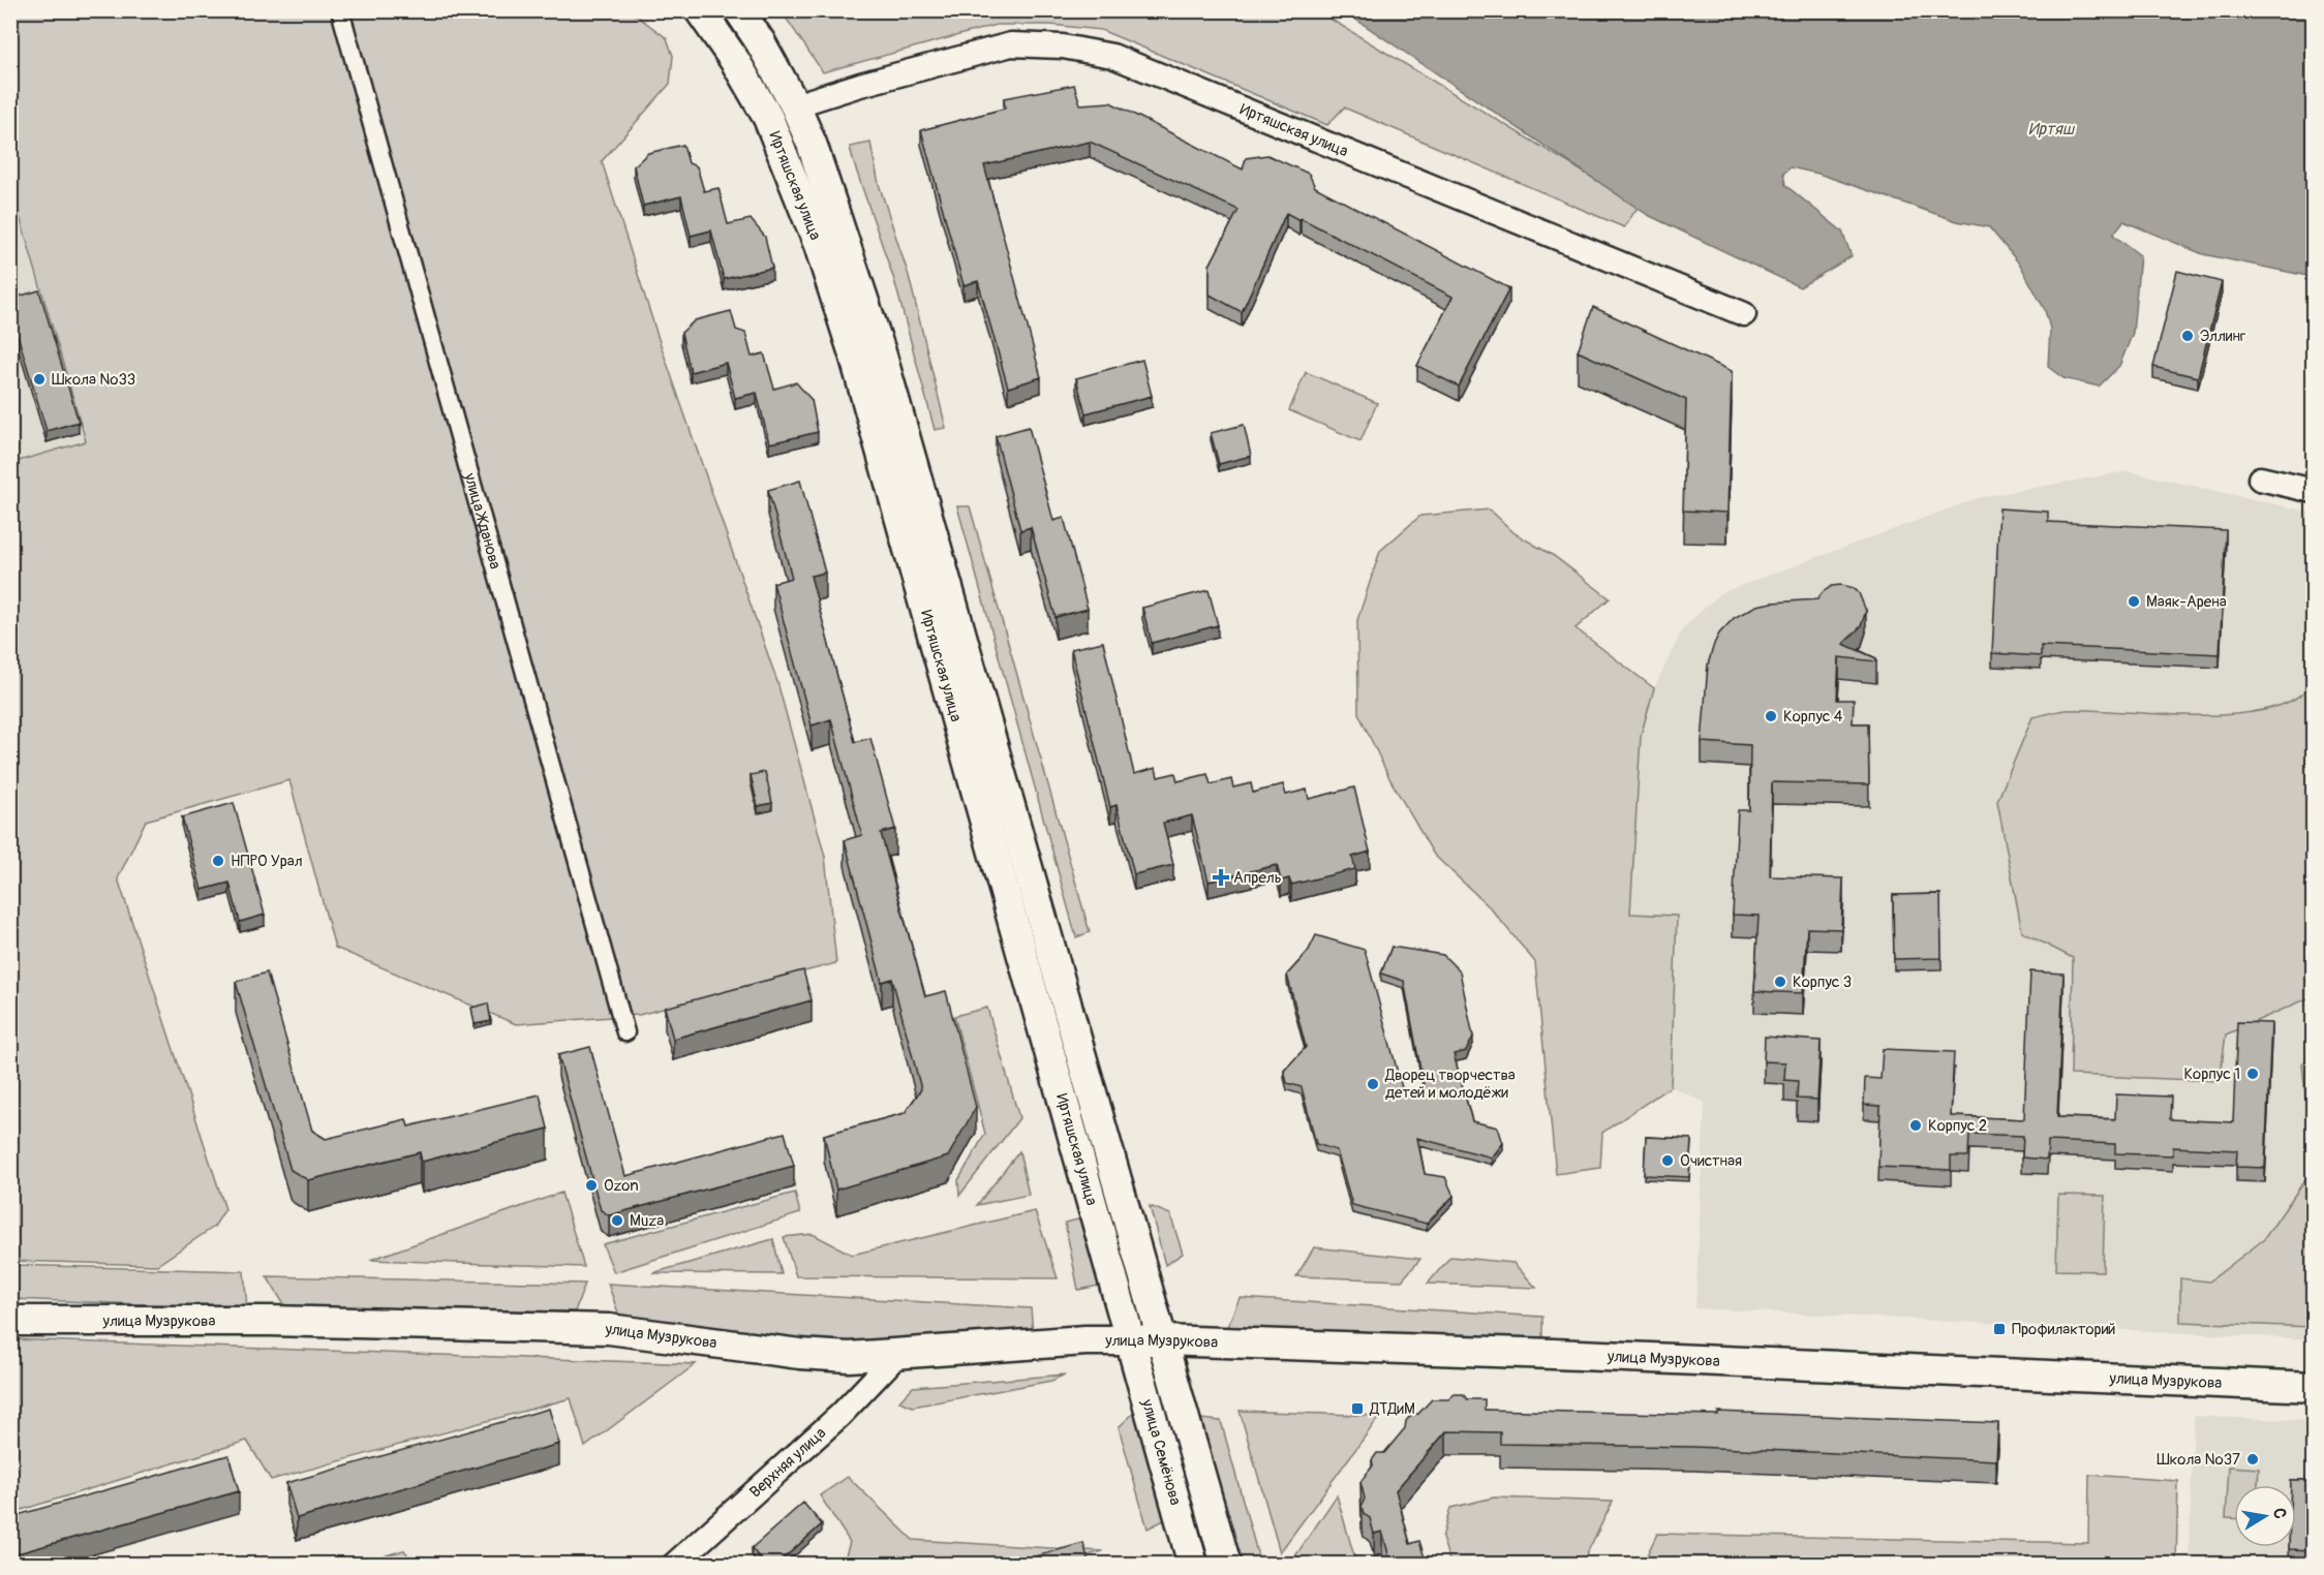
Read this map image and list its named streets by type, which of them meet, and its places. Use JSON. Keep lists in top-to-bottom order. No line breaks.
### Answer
{"streets":{"street":["Иртяшская улица","улица Жданова","улица Музрукова","улица Семёнова","Верхняя улица"]},"crossings":[["Иртяшская улица","улица Музрукова"],["Иртяшская улица","улица Семёнова"],["улица Музрукова","улица Семёнова"],["улица Музрукова","Верхняя улица"]],"water":["Иртяш"],"places":{"other":["Эллинг","Школа №33","Маяк-Арена","Корпус 4","НПРО Урал","Корпус 3","Корпус 1","Дворец творчества детей и молодёжи","Корпус 2","Очистная","Ozon","Muza","Школа №37"],"health":["Апрель"],"transit":["Профилакторий","ДТДиМ"]},"north":"right"}
